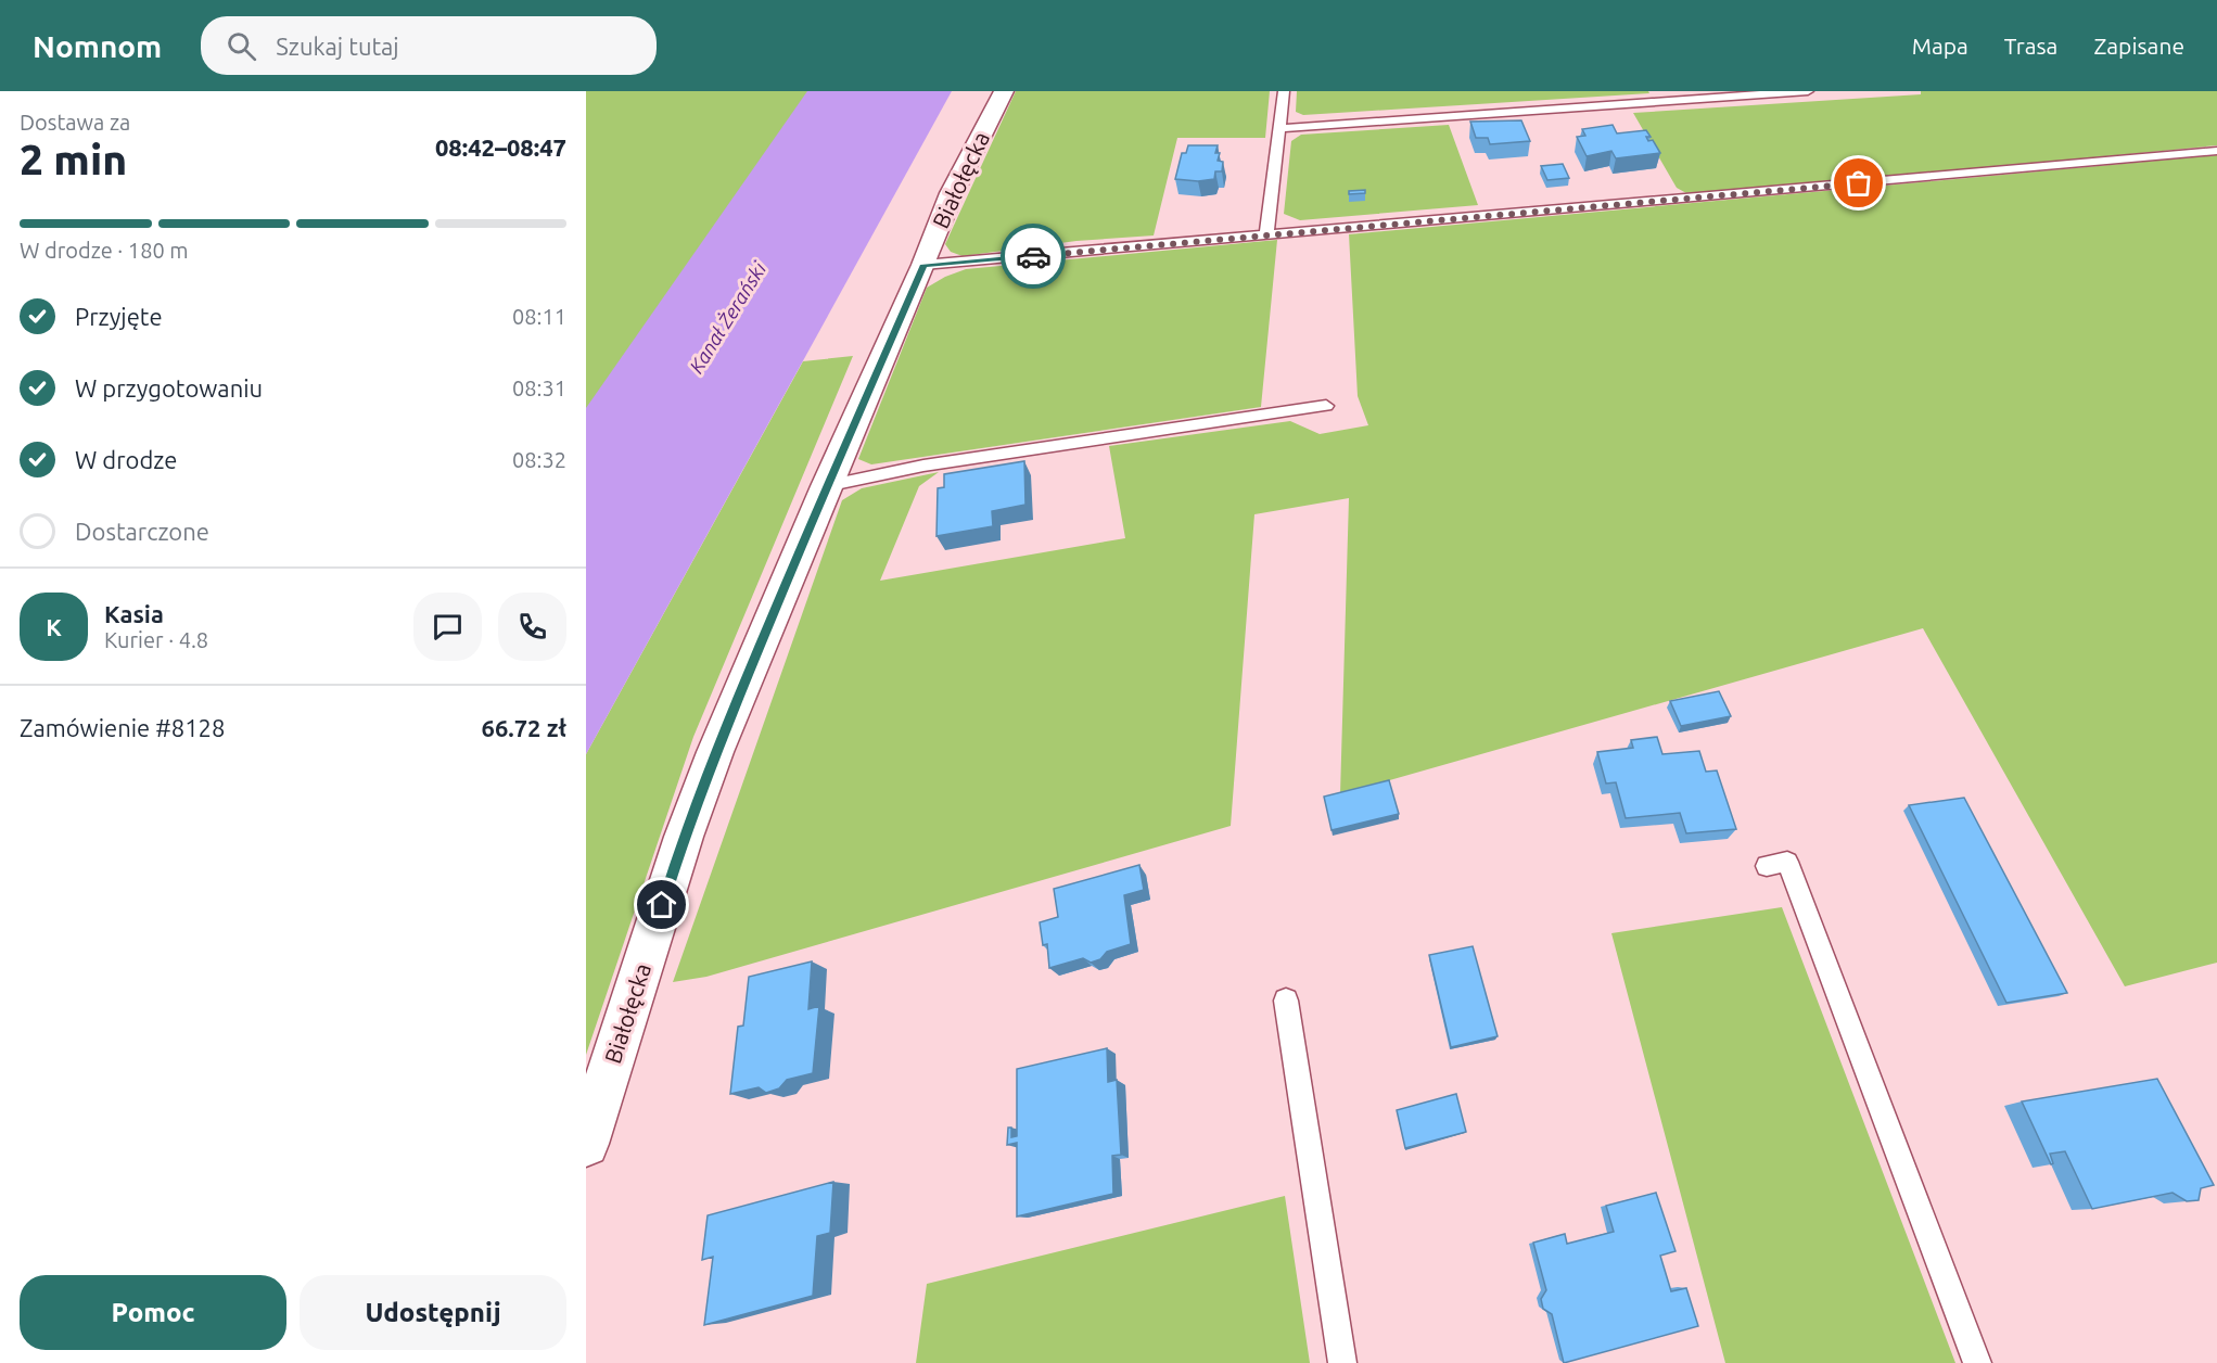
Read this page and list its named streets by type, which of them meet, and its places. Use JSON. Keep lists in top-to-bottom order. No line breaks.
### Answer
{"streets":{"street":["Białołęcka"]},"water":["Kanał Żerański"],"page":{"header":"Nomnom","search":"Szukaj tutaj","nav":["Mapa","Trasa","Zapisane"],"heading":["2 min","Dostawa za","08:42–08:47"],"panel":["Kasia","Kurier · 4.8","Zamówienie #8128","66.72 zł"],"bar":"W drodze · 180 m","list":[["Przyjęte","08:11"],["W przygotowaniu","08:31"],["W drodze","08:32"],"Dostarczone"],"round":"K","buttons":["Pomoc","Udostępnij"]}}
